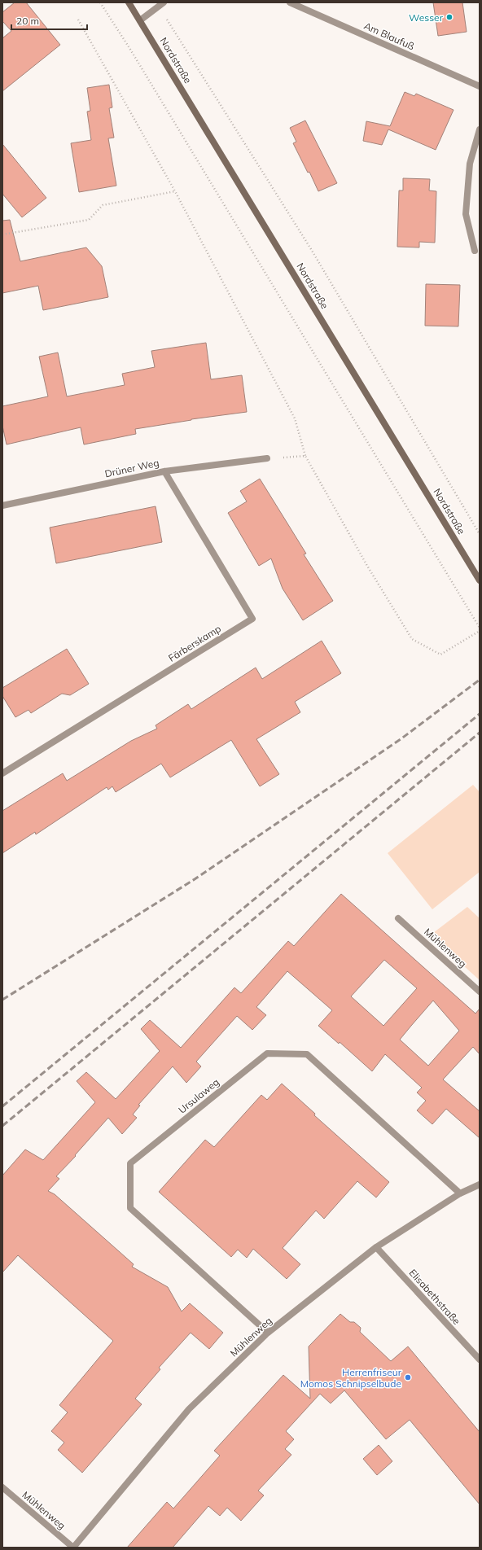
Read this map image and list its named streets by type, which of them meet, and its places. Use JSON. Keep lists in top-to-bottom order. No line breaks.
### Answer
{"streets":{"street":["Am Blaufuß","Nordstraße","Drüner Weg","Färberskamp","Mühlenweg","Ursulaweg","Elisabethstraße"]},"crossings":[["Drüner Weg","Färberskamp"],["Mühlenweg","Ursulaweg"],["Mühlenweg","Elisabethstraße"]],"places":["Wesser","Herrenfriseur Momos Schnipselbude"],"scale_bar":"20 m"}
